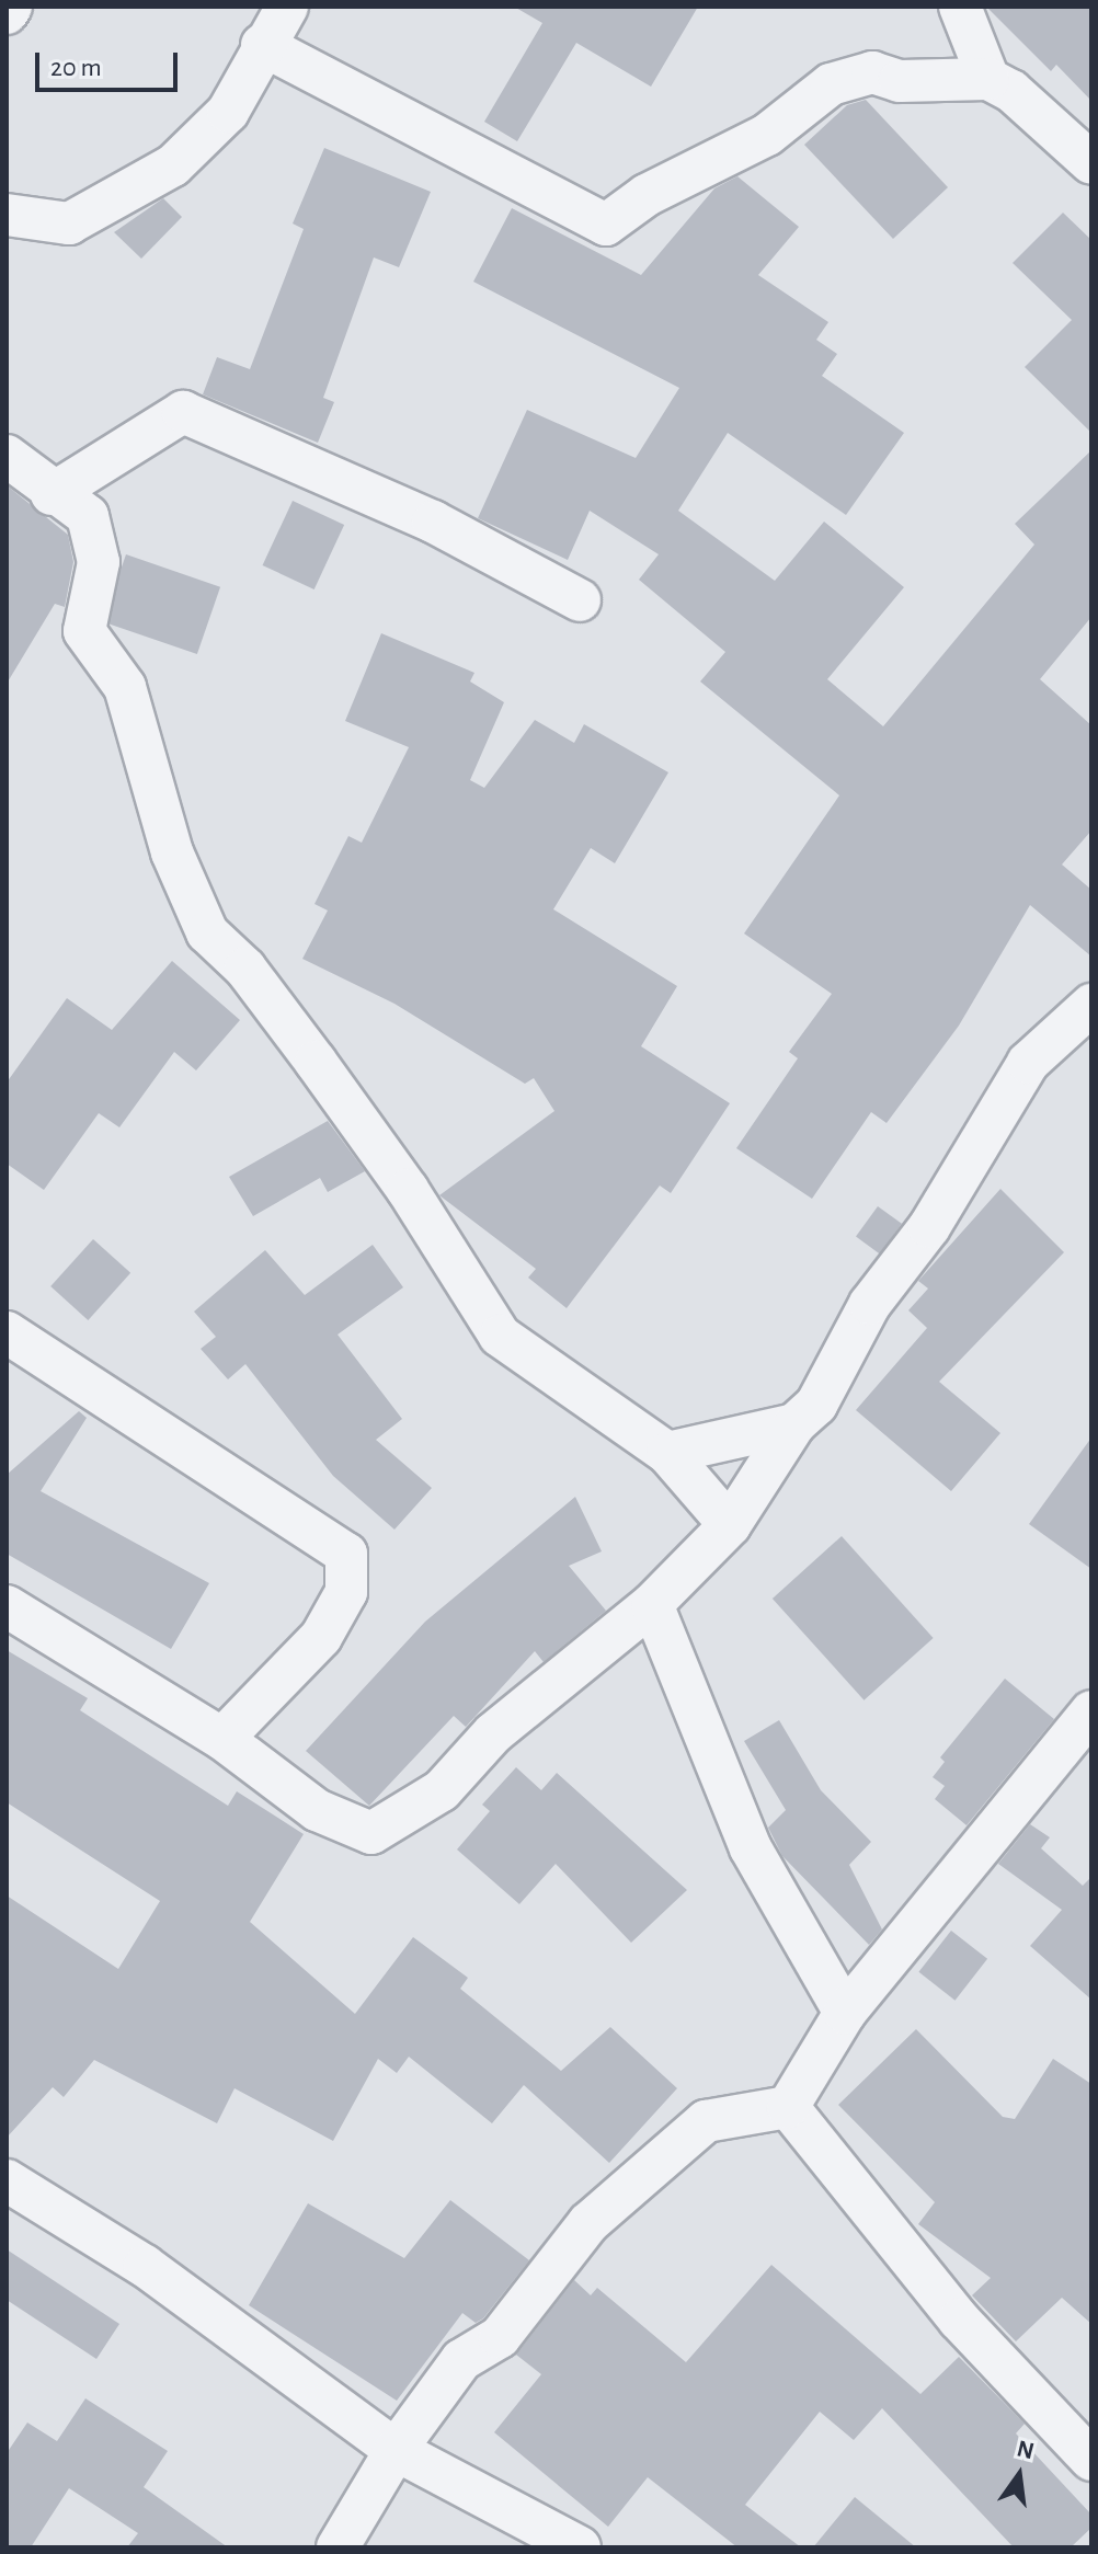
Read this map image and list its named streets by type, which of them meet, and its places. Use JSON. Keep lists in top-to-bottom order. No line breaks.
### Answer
{"scale_bar":"20 m","north":"top"}
